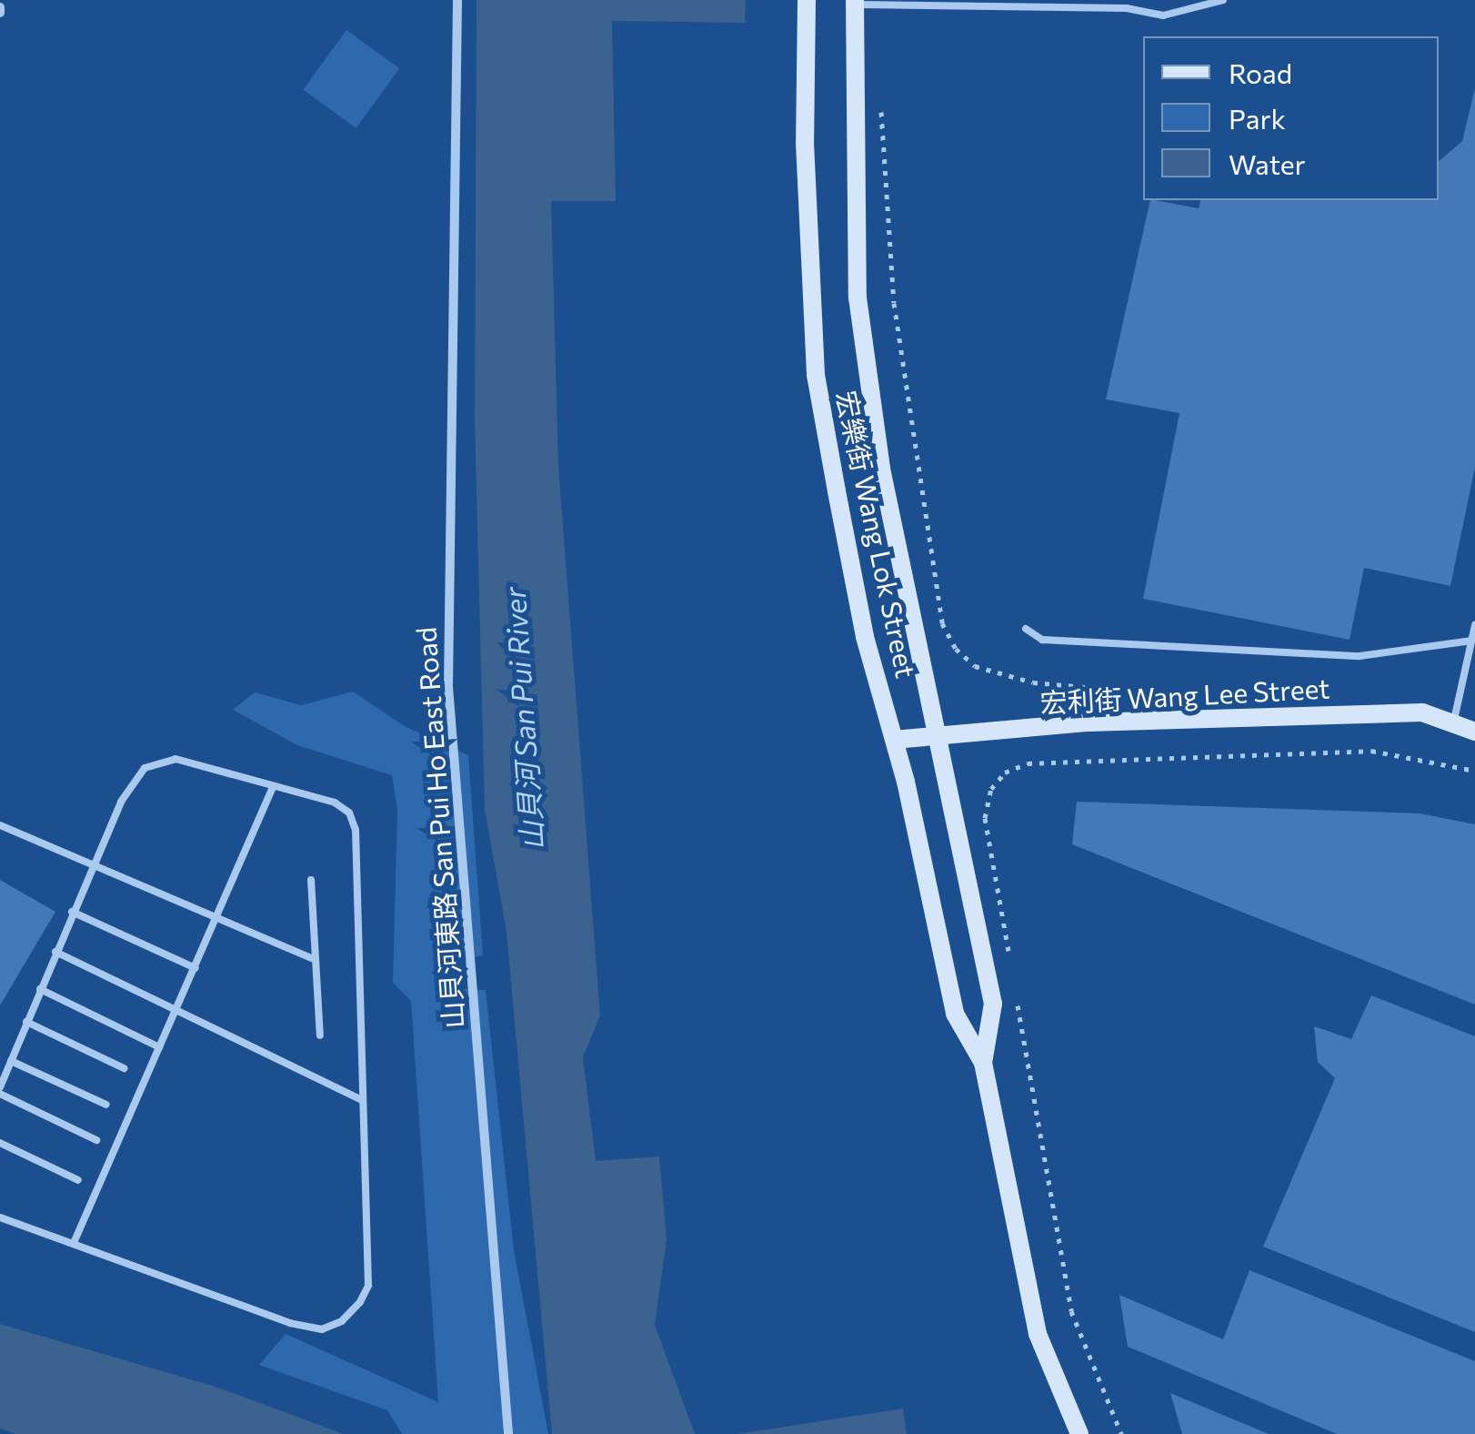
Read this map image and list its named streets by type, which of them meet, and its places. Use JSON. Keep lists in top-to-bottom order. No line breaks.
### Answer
{"streets":{"street":["宏樂街 Wang Lok Street","宏利街 Wang Lee Street","山貝河東路 San Pui Ho East Road"]},"crossings":[["宏樂街 Wang Lok Street","宏利街 Wang Lee Street"]],"water":["山貝河 San Pui River"],"legend":["Road","Park","Water"]}
